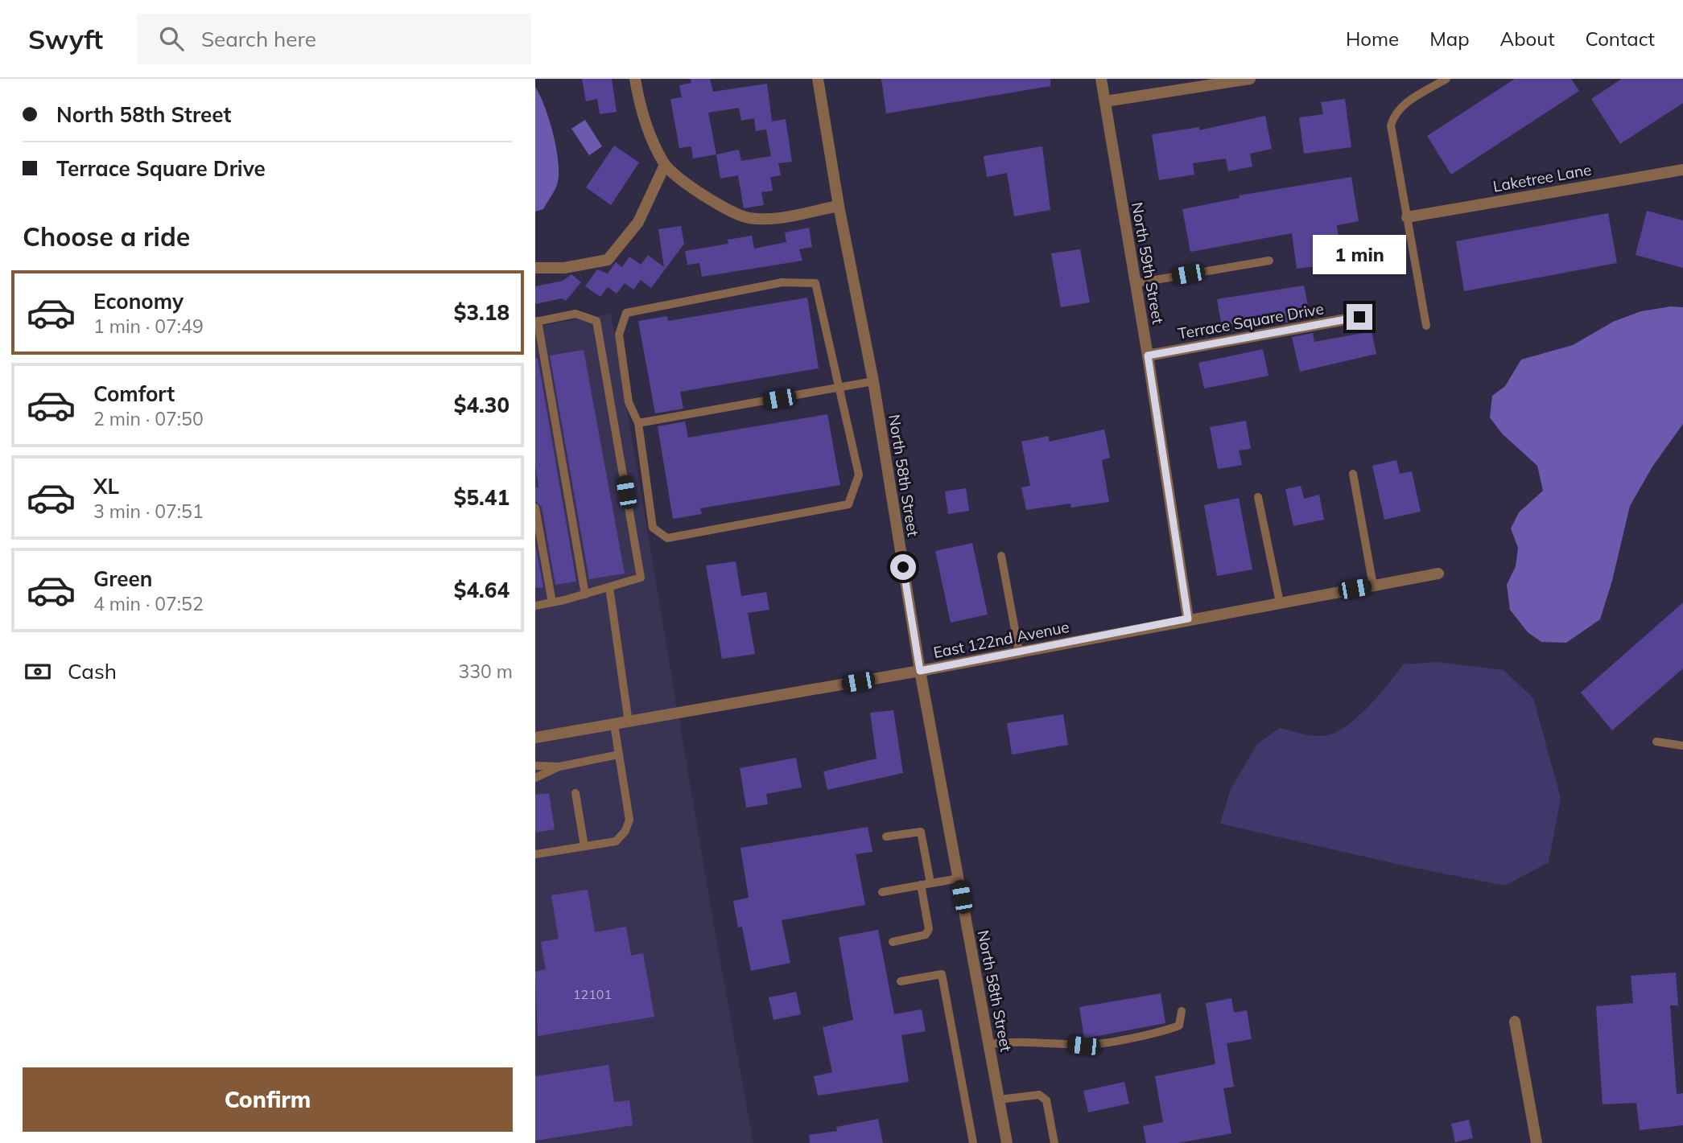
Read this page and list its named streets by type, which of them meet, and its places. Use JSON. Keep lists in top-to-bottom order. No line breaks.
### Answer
{"streets":{"street":["Laketree Lane","North 59th Street","Terrace Square Drive","North 58th Street","East 122nd Avenue"]},"crossings":[["North 59th Street","Terrace Square Drive"],["North 59th Street","East 122nd Avenue"],["North 58th Street","East 122nd Avenue"]],"house_numbers":["12101"],"page":{"header":"Swyft","search":"Search here","nav":["Home","Map","About","Contact"],"banner":["North 58th Street","Terrace Square Drive"],"heading":"Choose a ride","bubble":"1 min","list":[{"name":"Economy","note":"1 min · 07:49","value":"$3.18"},{"name":"Comfort","note":"2 min · 07:50","value":"$4.30"},{"name":"XL","note":"3 min · 07:51","value":"$5.41"},{"name":"Green","note":"4 min · 07:52","value":"$4.64"}],"pay":["Cash","330 m"],"buttons":"Confirm"}}
